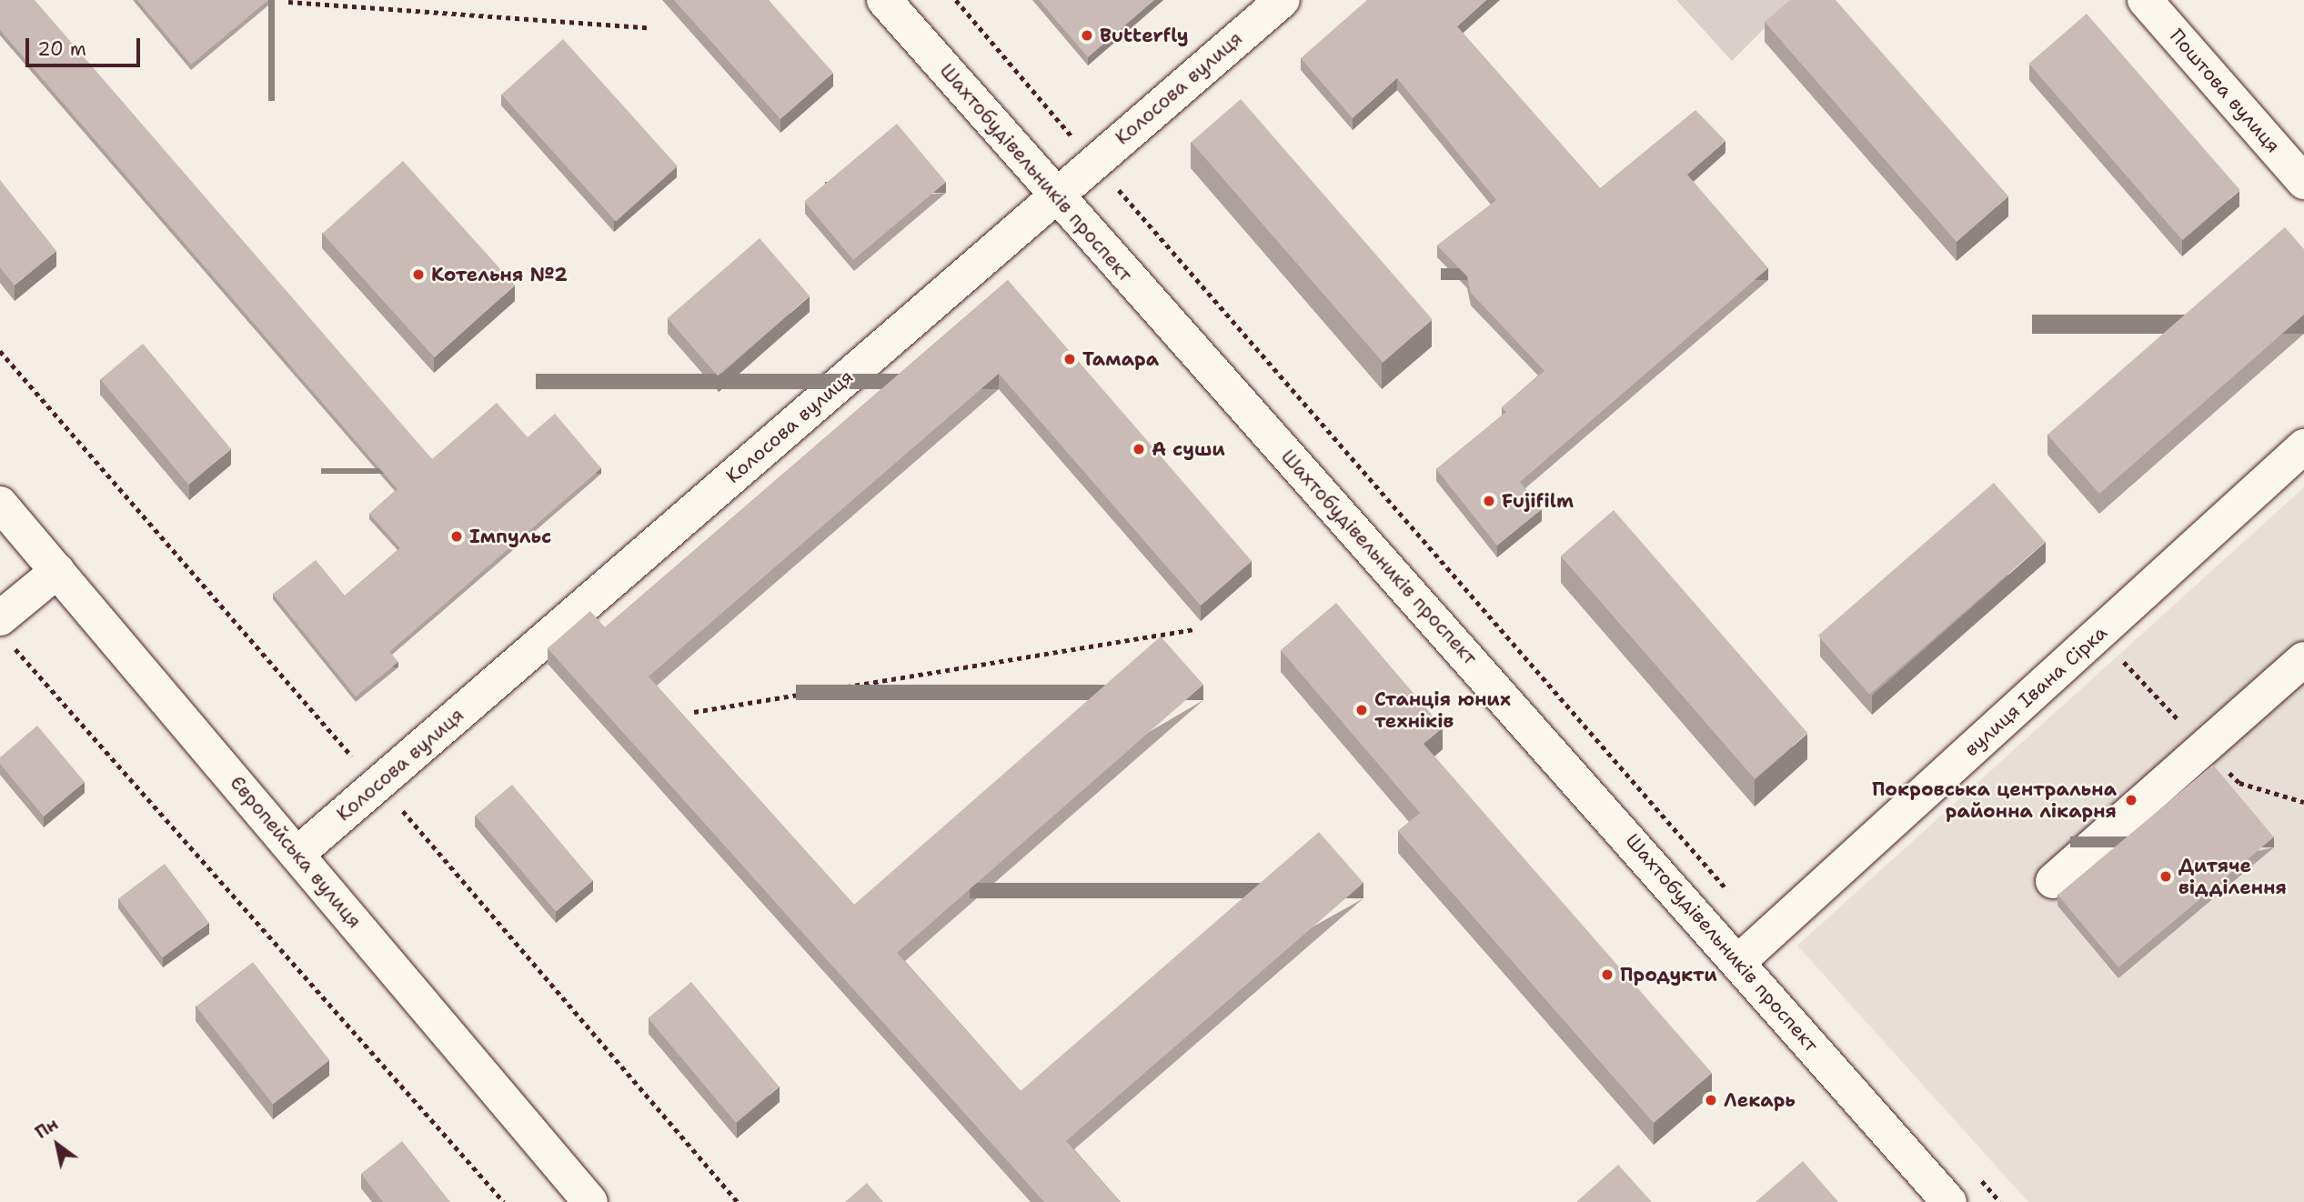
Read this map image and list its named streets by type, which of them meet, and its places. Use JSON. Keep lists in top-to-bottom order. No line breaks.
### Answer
{"streets":{"street":["Колосова вулиця","Поштова вулиця","Шахтобудівельників проспект","вулиця Івана Сірка","Європейська вулиця"]},"crossings":[["Колосова вулиця","Шахтобудівельників проспект"],["Колосова вулиця","Європейська вулиця"],["Шахтобудівельників проспект","вулиця Івана Сірка"]],"places":["Butterfly","Котельня №2","Тамара","А суши","Fujifilm","Імпульс","Станція юних техніків","Покровська центральна районна лікарня","Дитяче відділення","Продукти","Лекарь"],"scale_bar":"20 m","north":"top left"}
